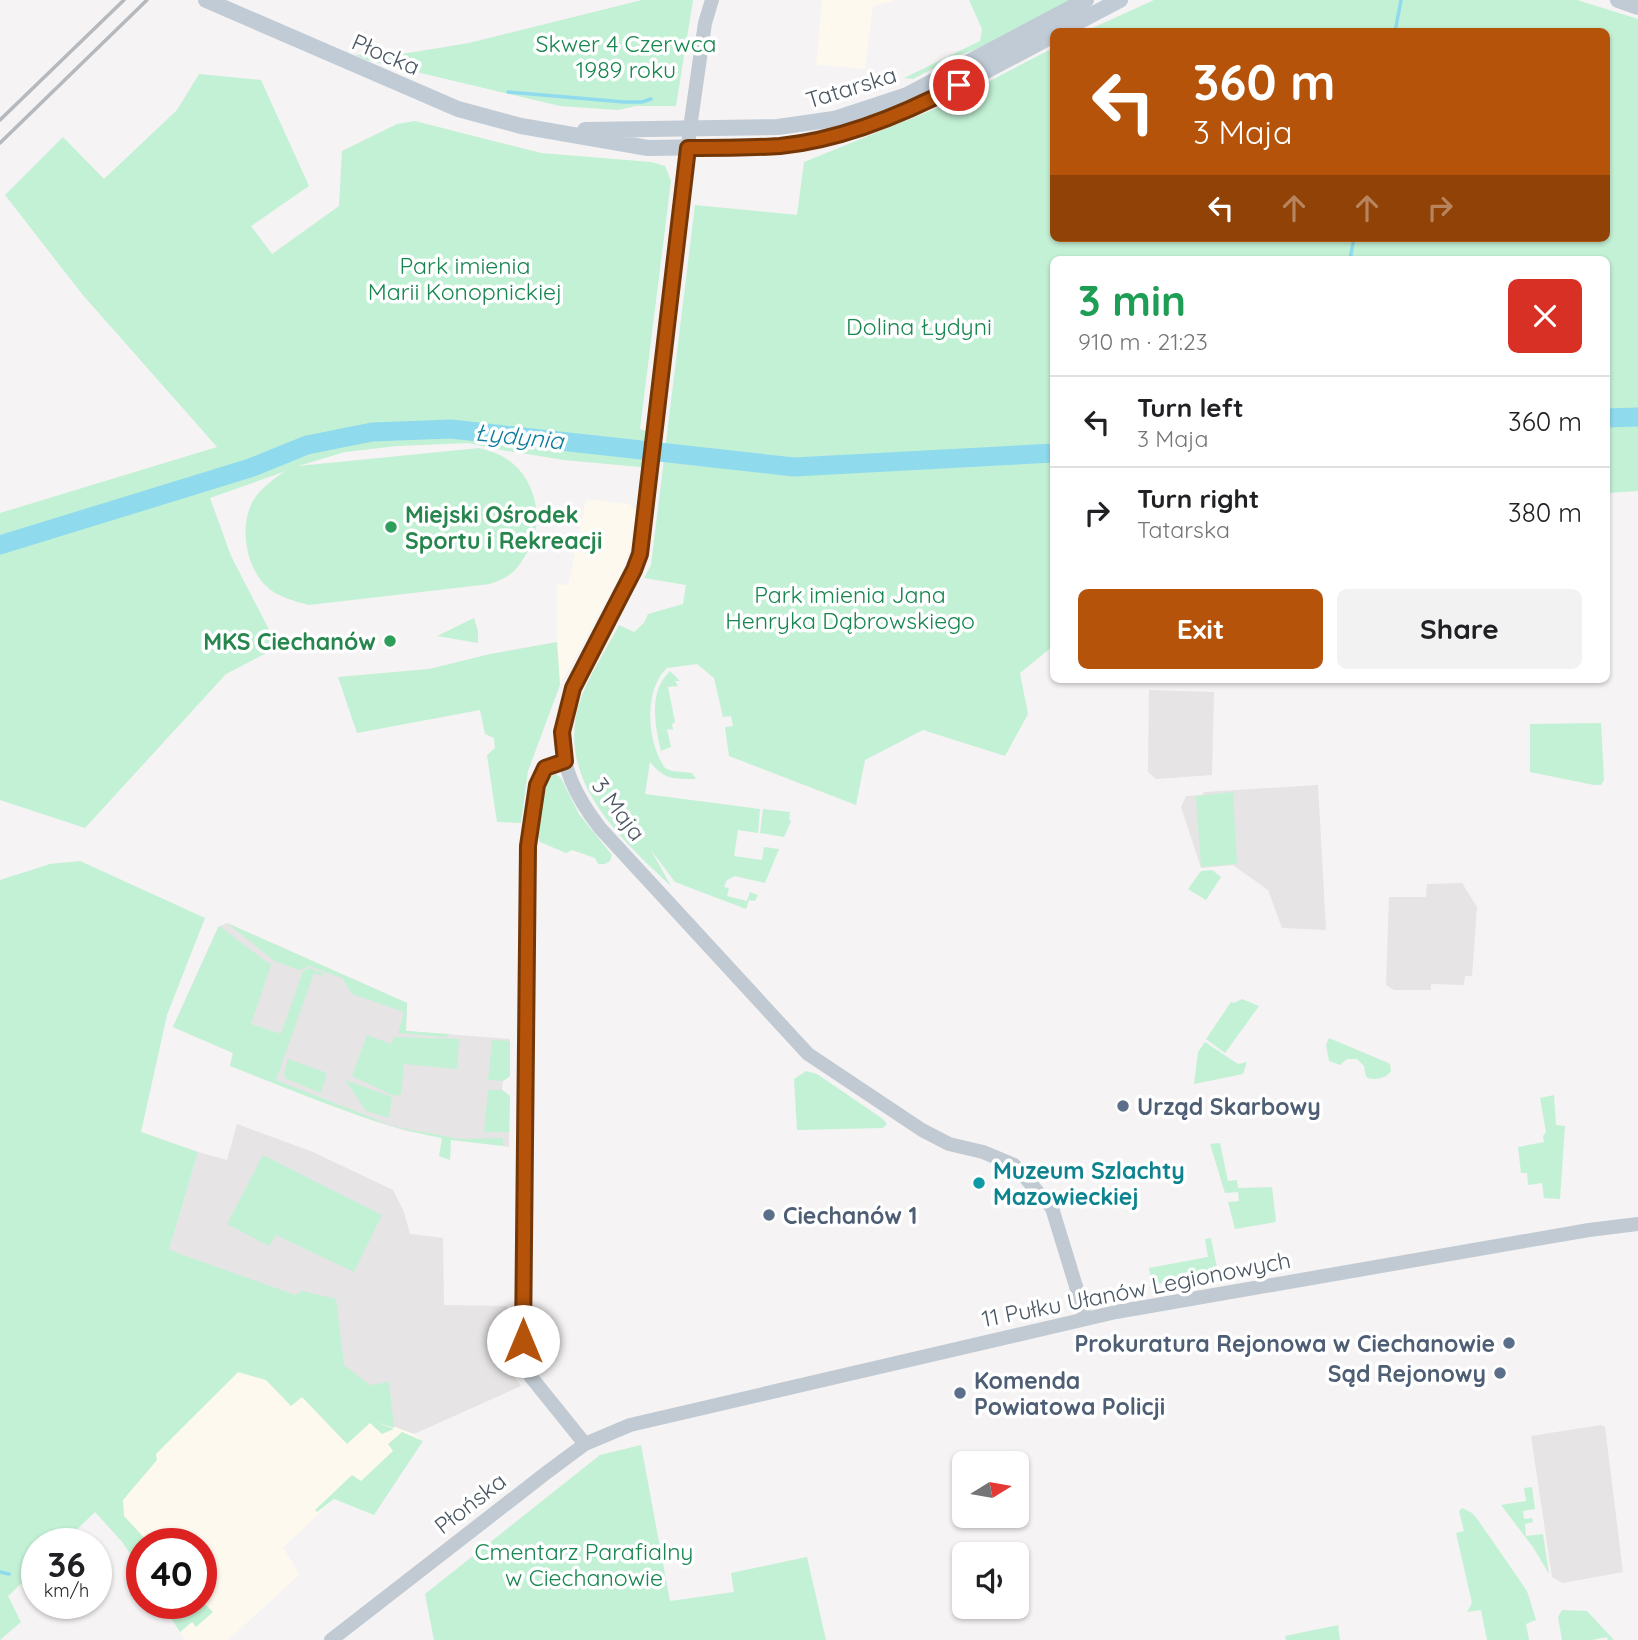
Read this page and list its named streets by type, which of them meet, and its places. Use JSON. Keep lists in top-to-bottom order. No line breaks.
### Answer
{"streets":{"main road":["Płocka","Tatarska"],"street":["3 Maja","11 Pułku Ułanów Legionowych","Płońska"]},"crossings":[["Płocka","Tatarska"],["Płocka","3 Maja"],["Tatarska","3 Maja"],["3 Maja","11 Pułku Ułanów Legionowych"],["11 Pułku Ułanów Legionowych","Płońska"]],"water":["Łydynia"],"parks":["Skwer 4 Czerwca 1989 roku","Park imienia Marii Konopnickiej","Dolina Łydyni","Park imienia Jana Henryka Dąbrowskiego","Cmentarz Parafialny w Ciechanowie"],"places":["Miejski Ośrodek Sportu i Rekreacji","MKS Ciechanów","Urząd Skarbowy","Muzeum Szlachty Mazowieckiej","Ciechanów 1","Prokuratura Rejonowa w Ciechanowie","Sąd Rejonowy","Komenda Powiatowa Policji"],"north":"right","page":{"turn":["360 m","3 Maja"],"heading":["3 min","910 m · 21:23"],"list":[{"name":"Turn left","note":"3 Maja","value":"360 m"},{"name":"Turn right","note":"Tatarska","value":"380 m"}],"buttons":["Exit","Share"],"speed":"36 km/h","limit":"40"}}
